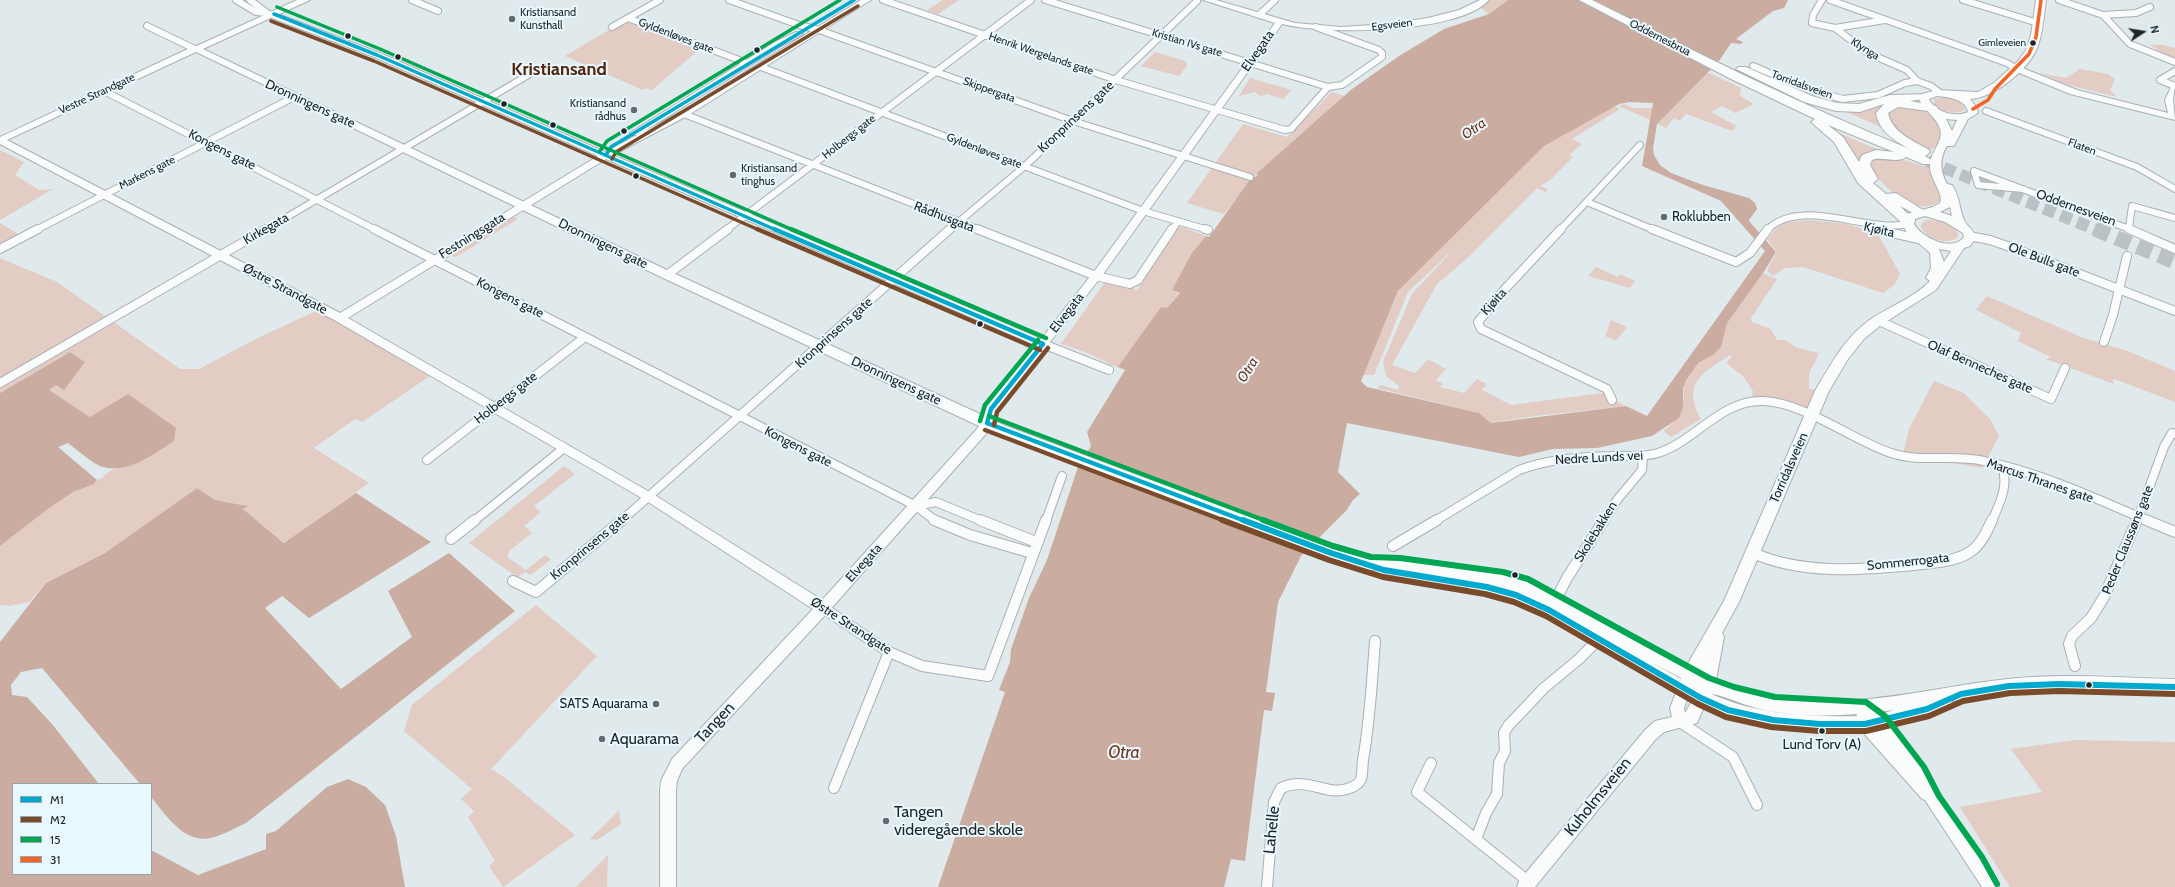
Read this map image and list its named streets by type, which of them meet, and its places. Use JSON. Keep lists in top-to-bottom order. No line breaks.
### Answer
{"streets":{"highway":["Oddernesbrua"],"main road":["Torridalsveien","Vestre Strandgate","Dronningens gate"],"street":["Egsveien","Gyldenløves gate","Kristian IVs gate","Klynga","Elvegata","Henrik Wergelands gate","Skippergata","Kronprinsens gate","Holbergs gate","Flaten","Kongens gate","Markens gate","Oddernesveien","Rådhusgata","Kirkegata","Kjøita","Festningsgata","Ole Bulls gate","Østre Strandgate","Olaf Benneches gate","Nedre Lunds vei","Marcus Thranes gate","Skolebakken","Peder Claussøns gate","Sommerrogata","Tangen","Kuholmsveien","Lahelle"]},"crossings":[["Egsveien","Elvegata"],["Gyldenløves gate","Elvegata"],["Gyldenløves gate","Kronprinsens gate"],["Gyldenløves gate","Holbergs gate"],["Gyldenløves gate","Rådhusgata"],["Gyldenløves gate","Festningsgata"],["Oddernesbrua","Torridalsveien"],["Kristian IVs gate","Elvegata"],["Kristian IVs gate","Kronprinsens gate"],["Klynga","Torridalsveien"],["Elvegata","Henrik Wergelands gate"],["Elvegata","Skippergata"],["Elvegata","Dronningens gate"],["Elvegata","Kongens gate"],["Elvegata","Rådhusgata"],["Elvegata","Østre Strandgate"],["Elvegata","Tangen"],["Henrik Wergelands gate","Kronprinsens gate"],["Henrik Wergelands gate","Holbergs gate"],["Torridalsveien","Kjøita"],["Torridalsveien","Ole Bulls gate"],["Torridalsveien","Olaf Benneches gate"],["Torridalsveien","Nedre Lunds vei"],["Torridalsveien","Marcus Thranes gate"],["Torridalsveien","Sommerrogata"],["Torridalsveien","Kuholmsveien"],["Skippergata","Kronprinsens gate"],["Skippergata","Holbergs gate"],["Skippergata","Festningsgata"],["Vestre Strandgate","Dronningens gate"],["Vestre Strandgate","Kongens gate"],["Vestre Strandgate","Østre Strandgate"],["Dronningens gate","Kronprinsens gate"],["Dronningens gate","Holbergs gate"],["Dronningens gate","Markens gate"],["Dronningens gate","Kirkegata"],["Dronningens gate","Festningsgata"],["Dronningens gate","Skolebakken"],["Kronprinsens gate","Kongens gate"],["Kronprinsens gate","Rådhusgata"],["Kronprinsens gate","Østre Strandgate"],["Holbergs gate","Kongens gate"],["Holbergs gate","Rådhusgata"],["Holbergs gate","Østre Strandgate"],["Kongens gate","Markens gate"],["Kongens gate","Kirkegata"],["Kongens gate","Festningsgata"],["Kongens gate","Østre Strandgate"],["Markens gate","Østre Strandgate"],["Rådhusgata","Festningsgata"],["Kirkegata","Østre Strandgate"],["Festningsgata","Østre Strandgate"],["Østre Strandgate","Tangen"],["Nedre Lunds vei","Marcus Thranes gate"],["Nedre Lunds vei","Skolebakken"],["Marcus Thranes gate","Peder Claussøns gate"],["Marcus Thranes gate","Sommerrogata"]],"districts":["Kristiansand"],"water":["Otra"],"places":["Kristiansand Kunsthall","Gimleveien","Kristiansand rådhus","Kristiansand tinghus","Roklubben","SATS Aquarama","Lund Torv (A)","Aquarama","Tangen videregående skole"],"lines":["transit line M1","transit line 15","transit line 31","transit line M2"],"legend":["M1","M2","15","31"],"north":"right"}
